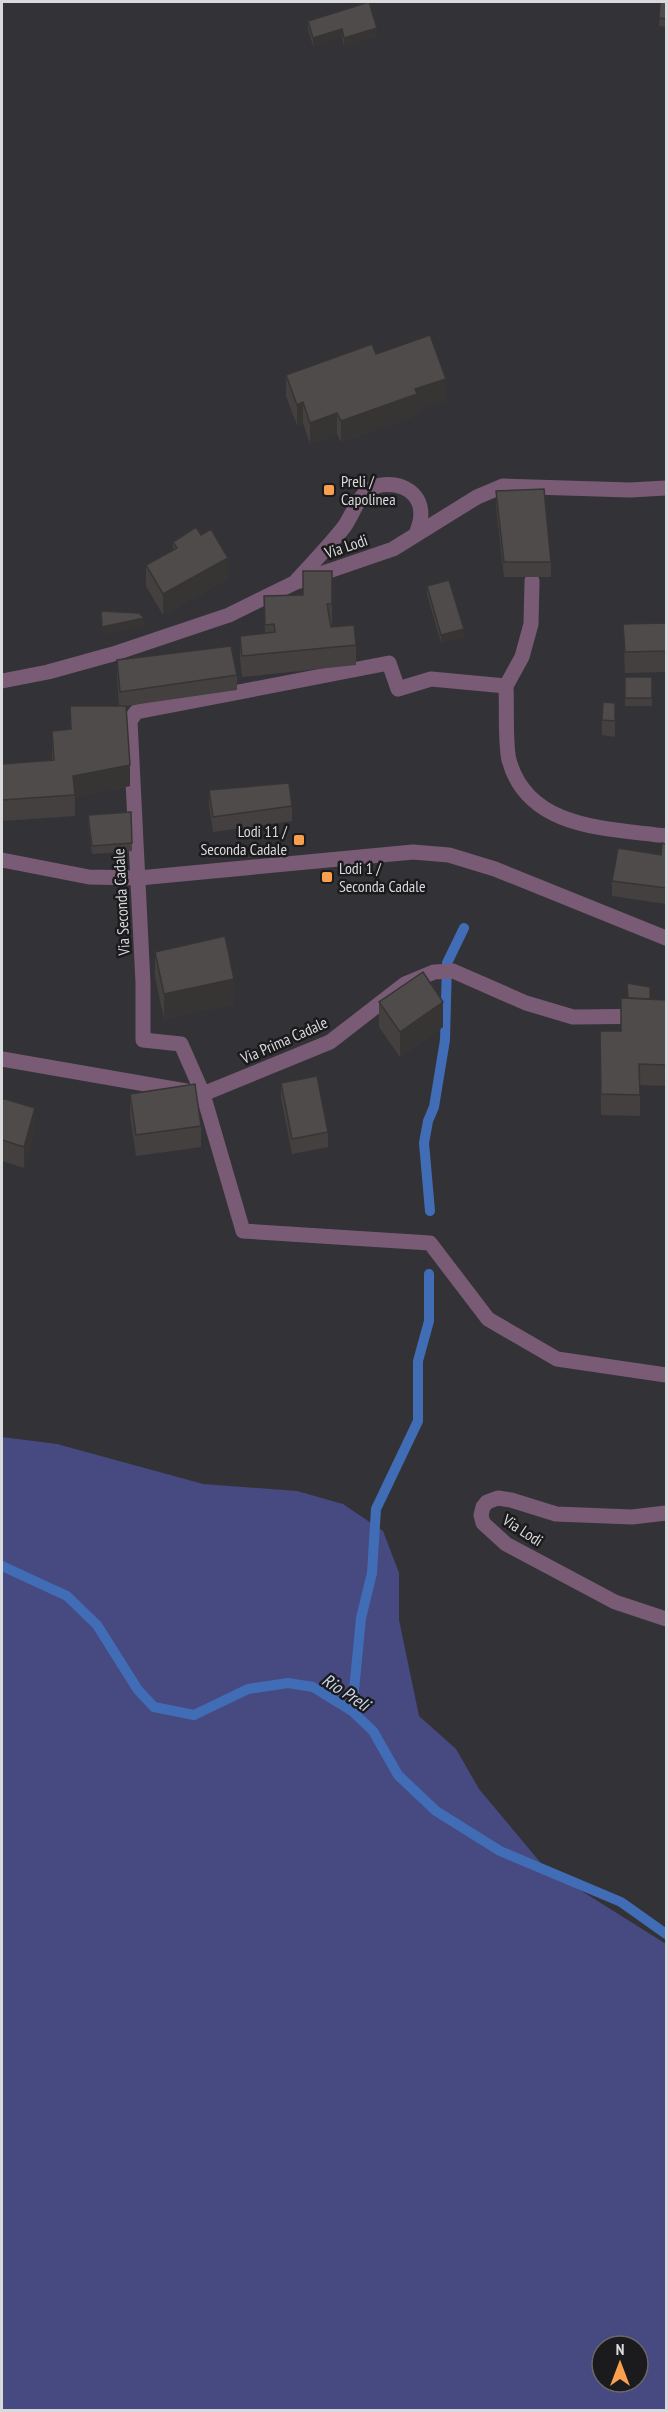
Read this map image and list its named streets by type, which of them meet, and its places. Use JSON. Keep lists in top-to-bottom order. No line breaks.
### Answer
{"streets":{"street":["Via Lodi","Via Seconda Cadale","Via Prima Cadale"]},"crossings":[["Via Seconda Cadale","Via Prima Cadale"]],"water":["Rio Preli"],"places":{"transit":["Preli / Capolinea","Lodi 11 / Seconda Cadale","Lodi 1 / Seconda Cadale"]},"north":"top"}
